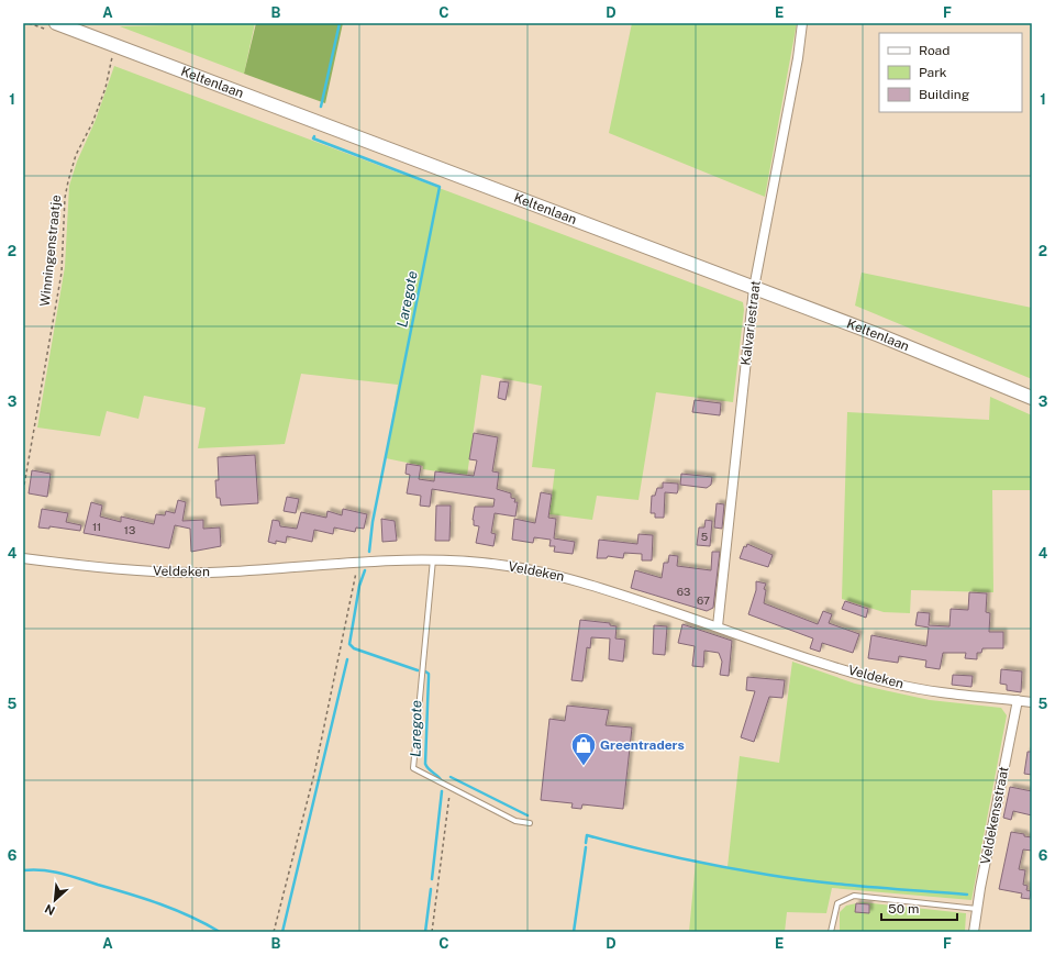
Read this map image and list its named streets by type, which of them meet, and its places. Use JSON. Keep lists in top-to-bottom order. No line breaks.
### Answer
{"streets":{"main road":["Keltenlaan"],"street":["Kalvariestraat","Veldeken","Veldekensstraat"],"path":["Winningenstraatje"]},"crossings":[["Keltenlaan","Winningenstraatje"],["Keltenlaan","Kalvariestraat"],["Kalvariestraat","Veldeken"],["Veldeken","Veldekensstraat"]],"water":["Laregote"],"places":{"shop":["Greentraders"]},"house_numbers":["11","13","5","63","67"],"legend":["Road","Park","Building"],"scale_bar":"50 m","north":"bottom left","grid":{"columns":["A","B","C","D","E","F"],"rows":["1","2","3","4","5","6"]}}
